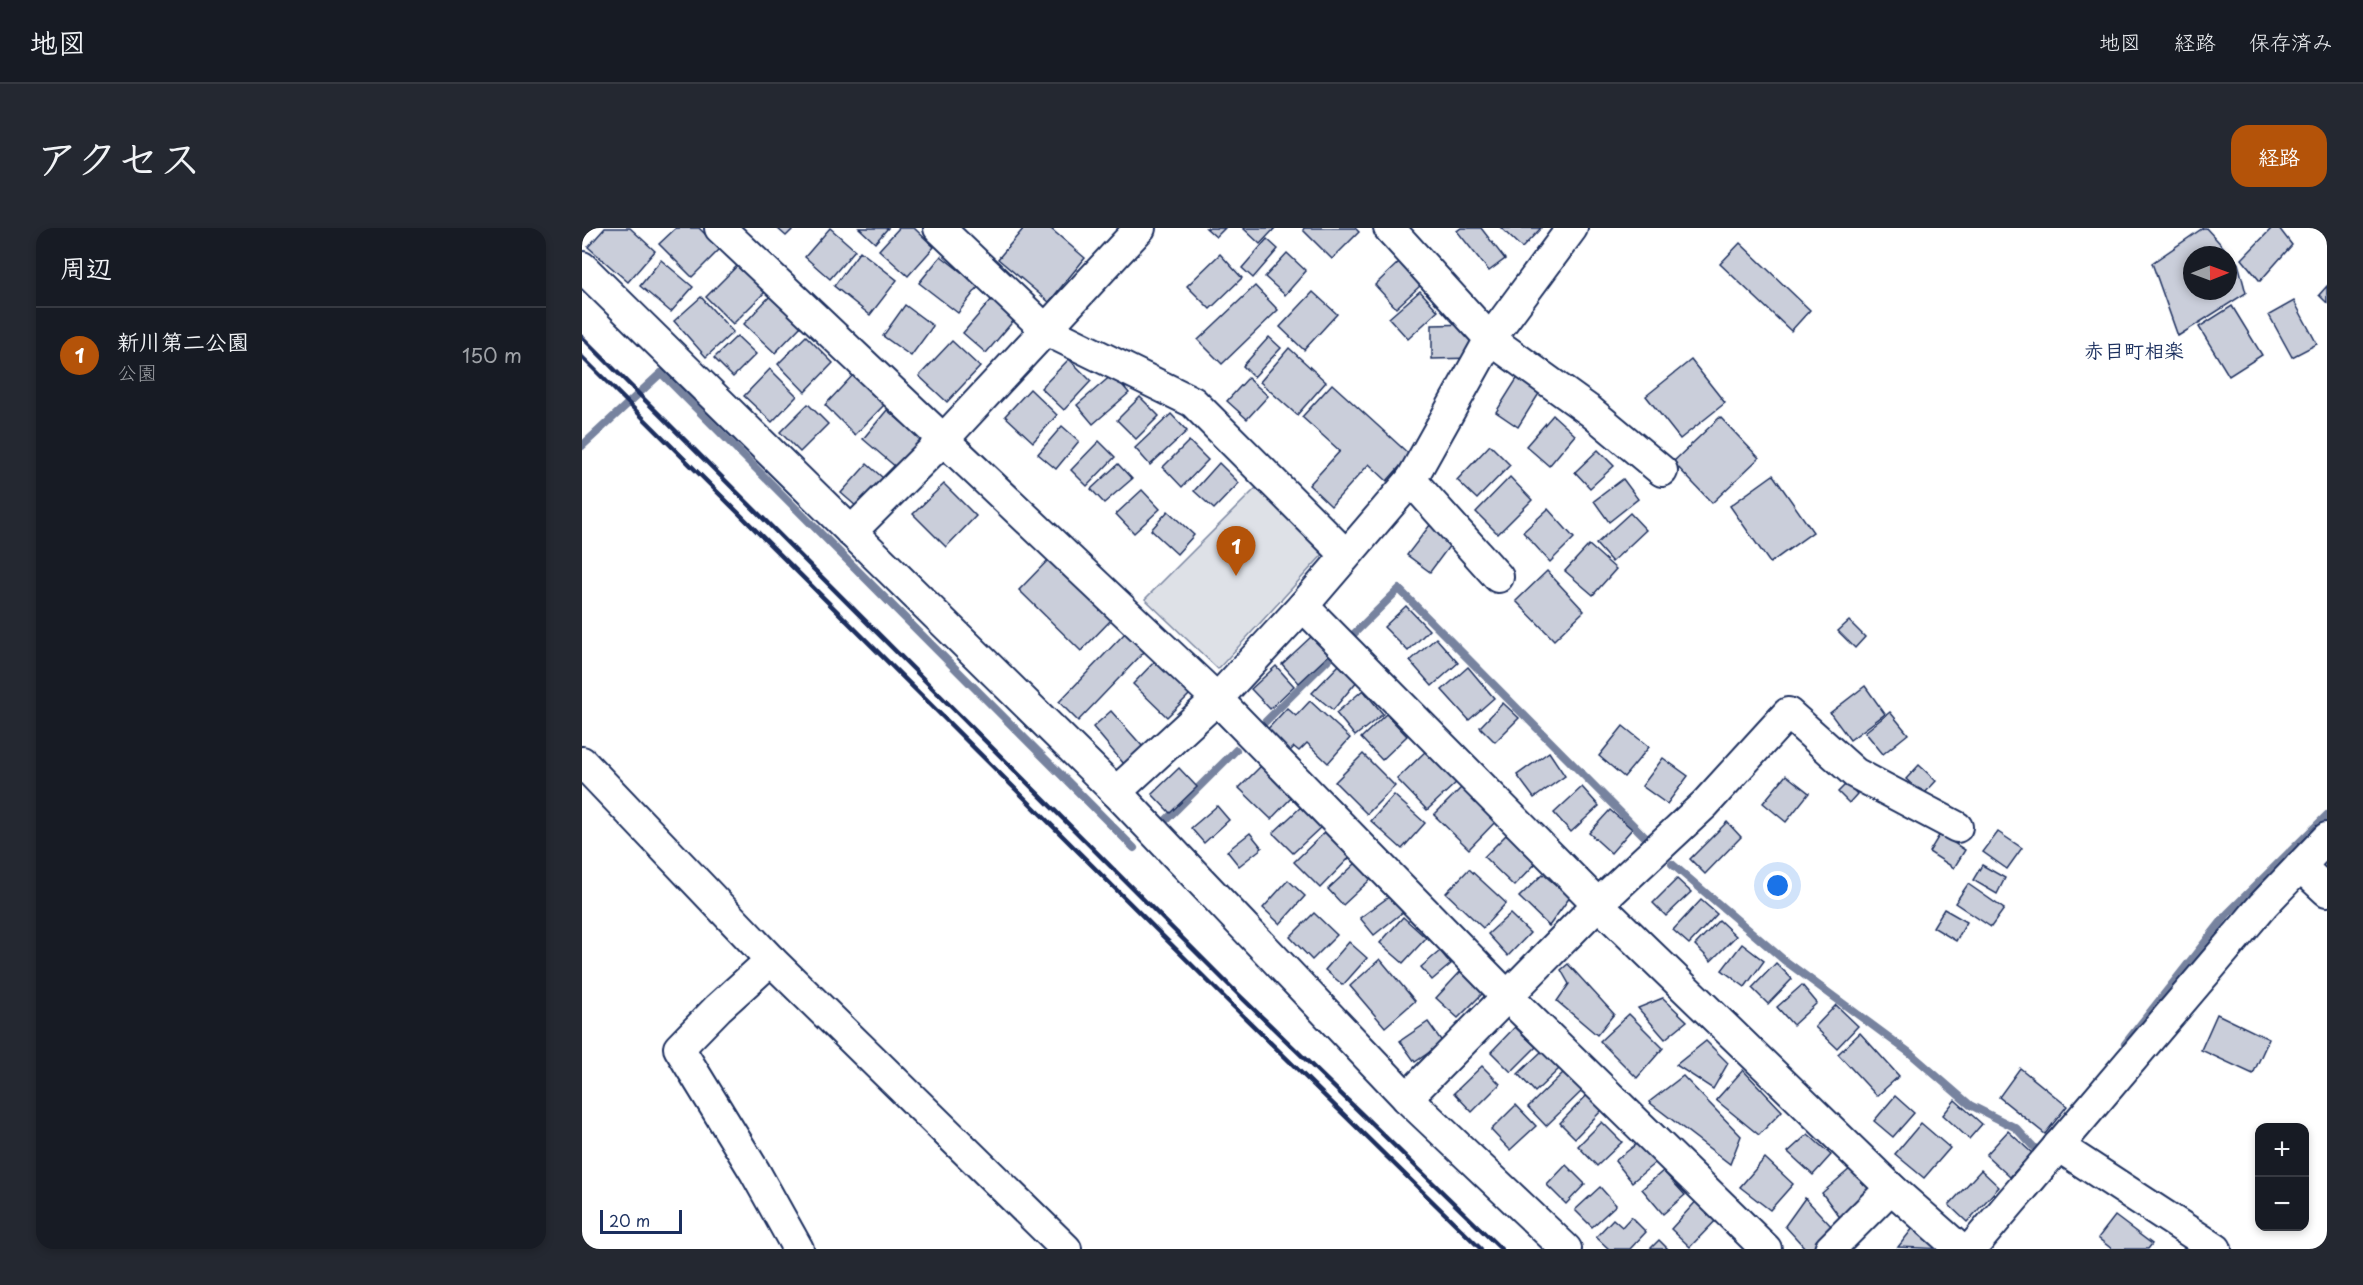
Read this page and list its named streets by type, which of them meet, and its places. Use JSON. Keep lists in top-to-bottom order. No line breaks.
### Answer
{"districts":["赤目町相楽"],"scale_bar":"20 m","north":"right","page":{"header":"地図","nav":["地図","経路","保存済み"],"title":"アクセス","buttons":"経路","heading":"周辺","list":[{"mark":"1","name":"新川第二公園","note":"公園","value":"150 m"}],"pins":"1","map_buttons":["+","−"],"scale":"20 m"}}
